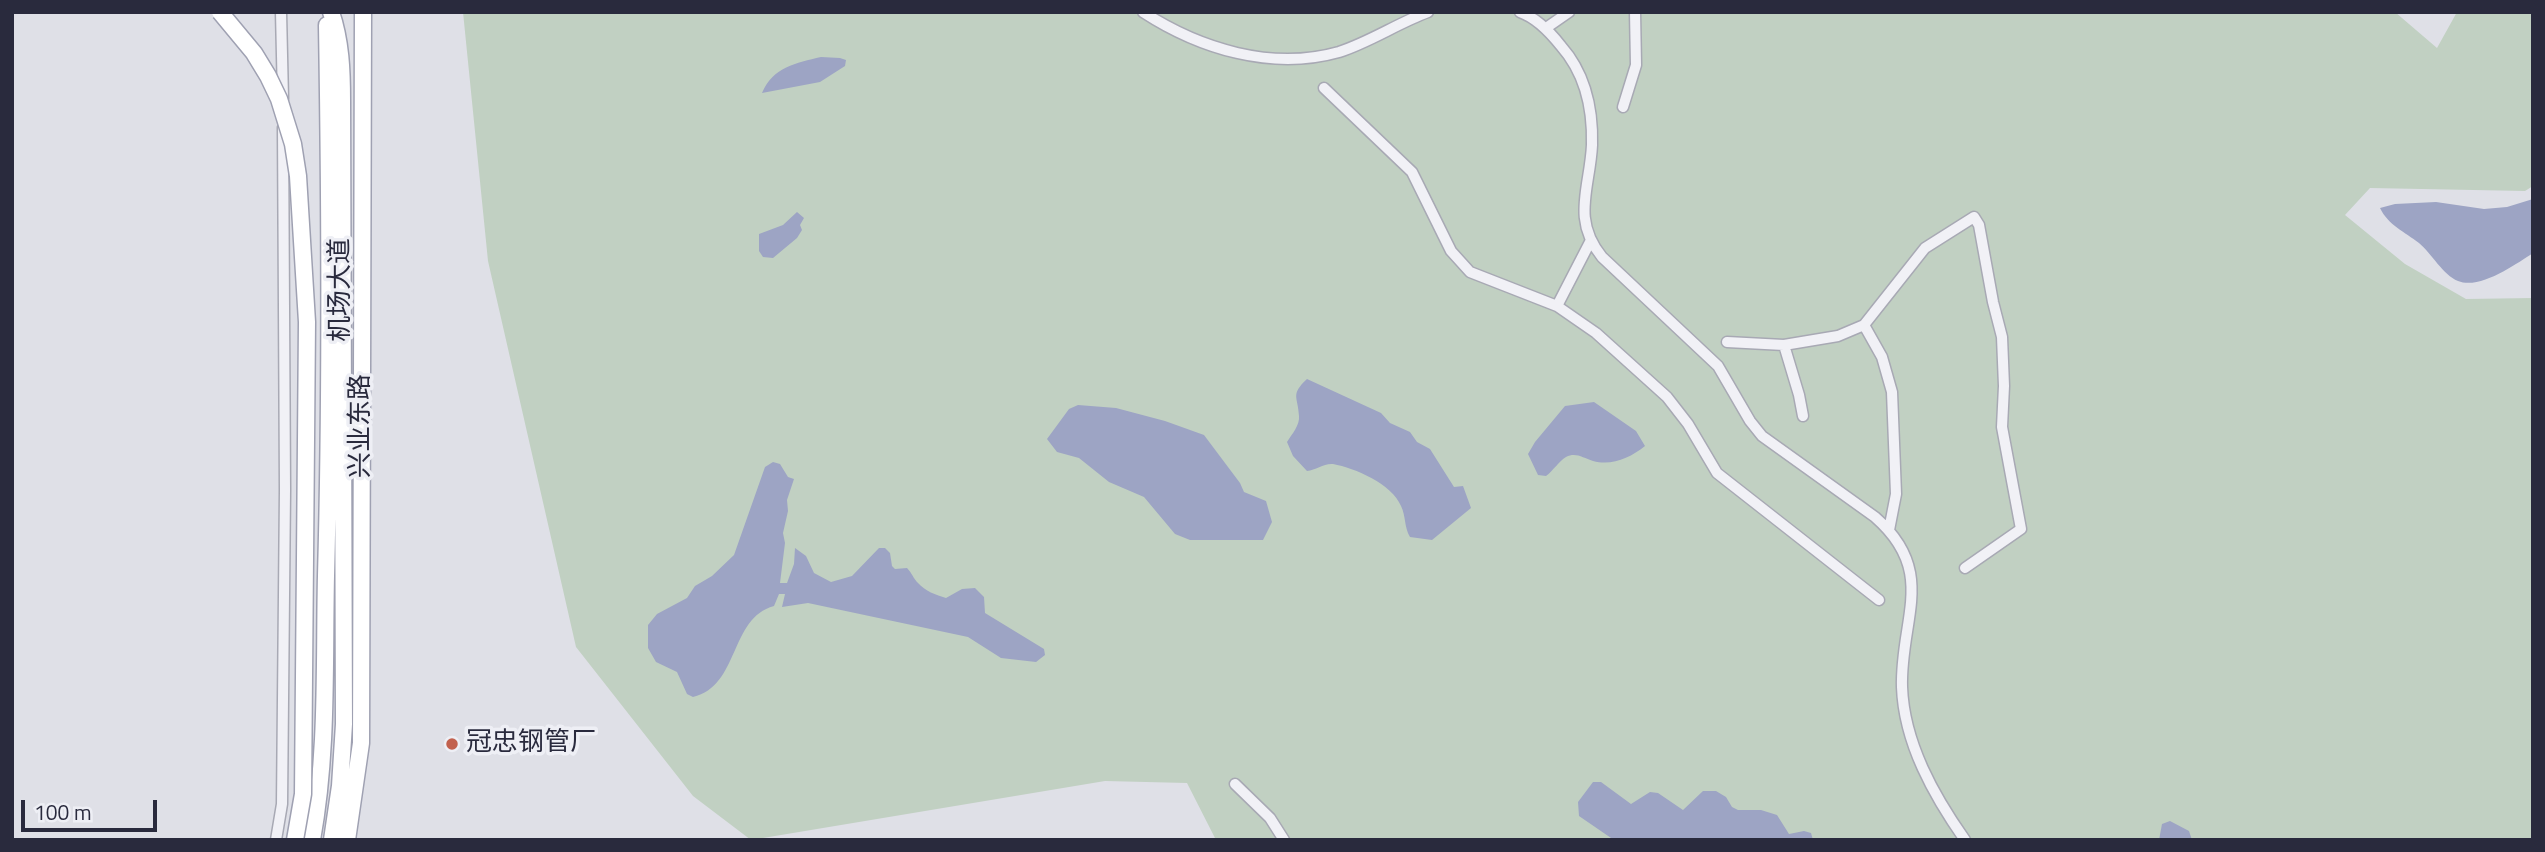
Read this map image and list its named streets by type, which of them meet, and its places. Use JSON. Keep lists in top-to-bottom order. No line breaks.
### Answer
{"streets":{"main road":["机场大道","兴业东路"]},"crossings":[["机场大道","兴业东路"]],"places":["冠忠钢管厂"],"scale_bar":"100 m"}
